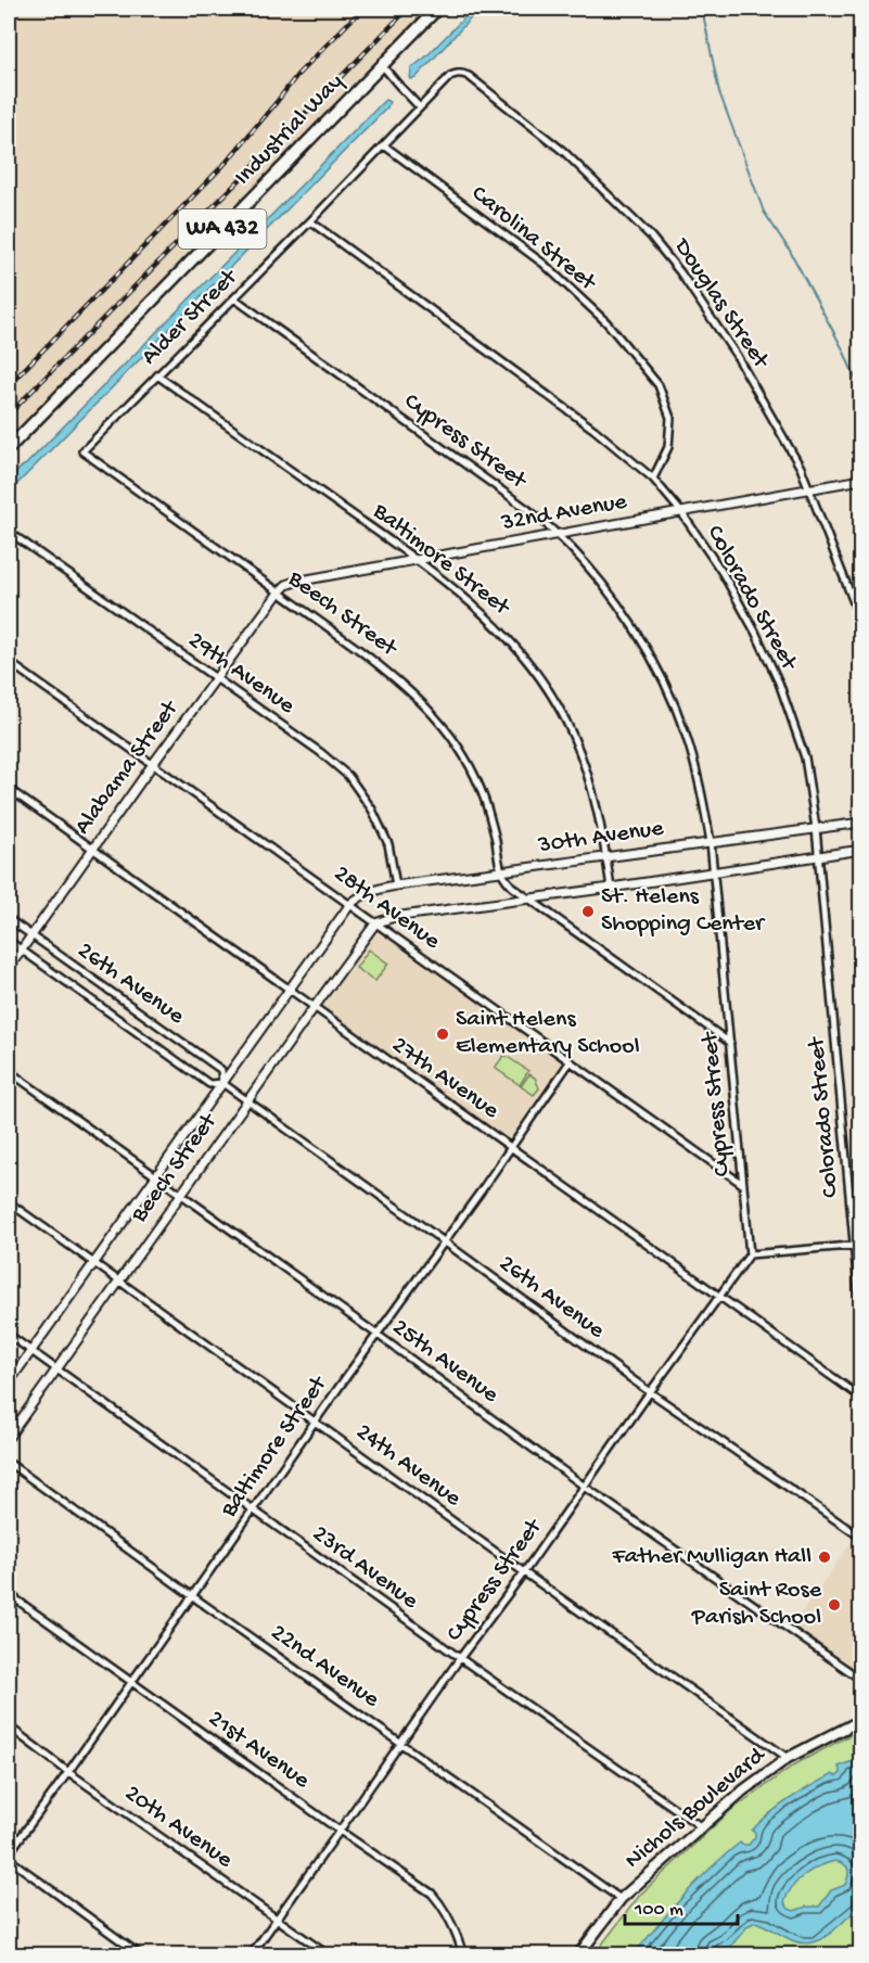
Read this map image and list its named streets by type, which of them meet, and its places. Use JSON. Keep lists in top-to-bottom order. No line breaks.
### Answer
{"streets":{"main road":["Industrial Way","WA 432","Nichols Boulevard"],"street":["Carolina Street","Douglas Street","Alder Street","Cypress Street","32nd Avenue","Baltimore Street","Colorado Street","Beech Street","29th Avenue","Alabama Street","30th Avenue","28th Avenue","26th Avenue","27th Avenue","25th Avenue","24th Avenue","23rd Avenue","22nd Avenue","21st Avenue","20th Avenue"]},"crossings":[["Carolina Street","Alder Street"],["Carolina Street","Colorado Street"],["Douglas Street","Alder Street"],["Douglas Street","32nd Avenue"],["Alder Street","Cypress Street"],["Alder Street","Baltimore Street"],["Alder Street","Colorado Street"],["Alder Street","Beech Street"],["Cypress Street","32nd Avenue"],["Cypress Street","30th Avenue"],["Cypress Street","28th Avenue"],["Cypress Street","26th Avenue"],["Cypress Street","27th Avenue"],["Cypress Street","25th Avenue"],["Cypress Street","24th Avenue"],["Cypress Street","23rd Avenue"],["Cypress Street","22nd Avenue"],["Cypress Street","21st Avenue"],["Cypress Street","20th Avenue"],["32nd Avenue","Baltimore Street"],["32nd Avenue","Colorado Street"],["32nd Avenue","Beech Street"],["32nd Avenue","Alabama Street"],["Baltimore Street","30th Avenue"],["Baltimore Street","28th Avenue"],["Baltimore Street","26th Avenue"],["Baltimore Street","27th Avenue"],["Baltimore Street","25th Avenue"],["Baltimore Street","24th Avenue"],["Baltimore Street","23rd Avenue"],["Baltimore Street","22nd Avenue"],["Baltimore Street","21st Avenue"],["Baltimore Street","20th Avenue"],["Colorado Street","30th Avenue"],["Beech Street","Alabama Street"],["Beech Street","30th Avenue"],["Beech Street","28th Avenue"],["Beech Street","26th Avenue"],["Beech Street","27th Avenue"],["Beech Street","25th Avenue"],["Beech Street","24th Avenue"],["Beech Street","23rd Avenue"],["29th Avenue","Alabama Street"],["29th Avenue","30th Avenue"],["Alabama Street","28th Avenue"],["Alabama Street","26th Avenue"],["Alabama Street","27th Avenue"],["30th Avenue","28th Avenue"],["24th Avenue","Nichols Boulevard"],["23rd Avenue","Nichols Boulevard"],["22nd Avenue","Nichols Boulevard"]],"places":["St. Helens Shopping Center","Saint Helens Elementary School","Father Mulligan Hall","Saint Rose Parish School"],"scale_bar":"100 m"}
